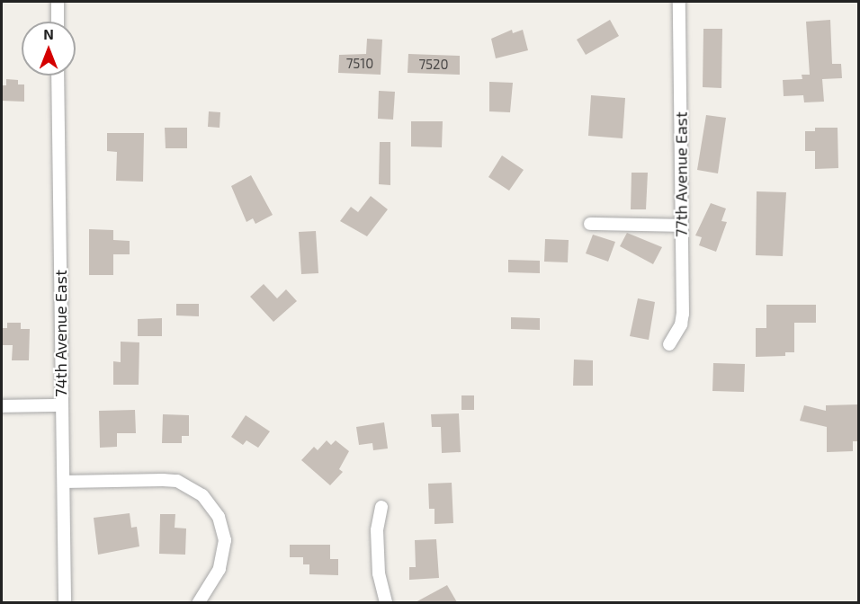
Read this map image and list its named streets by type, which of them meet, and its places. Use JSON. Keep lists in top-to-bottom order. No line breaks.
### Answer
{"streets":{"street":["77th Avenue East","74th Avenue East"]},"house_numbers":["7510","7520"],"north":"top"}
